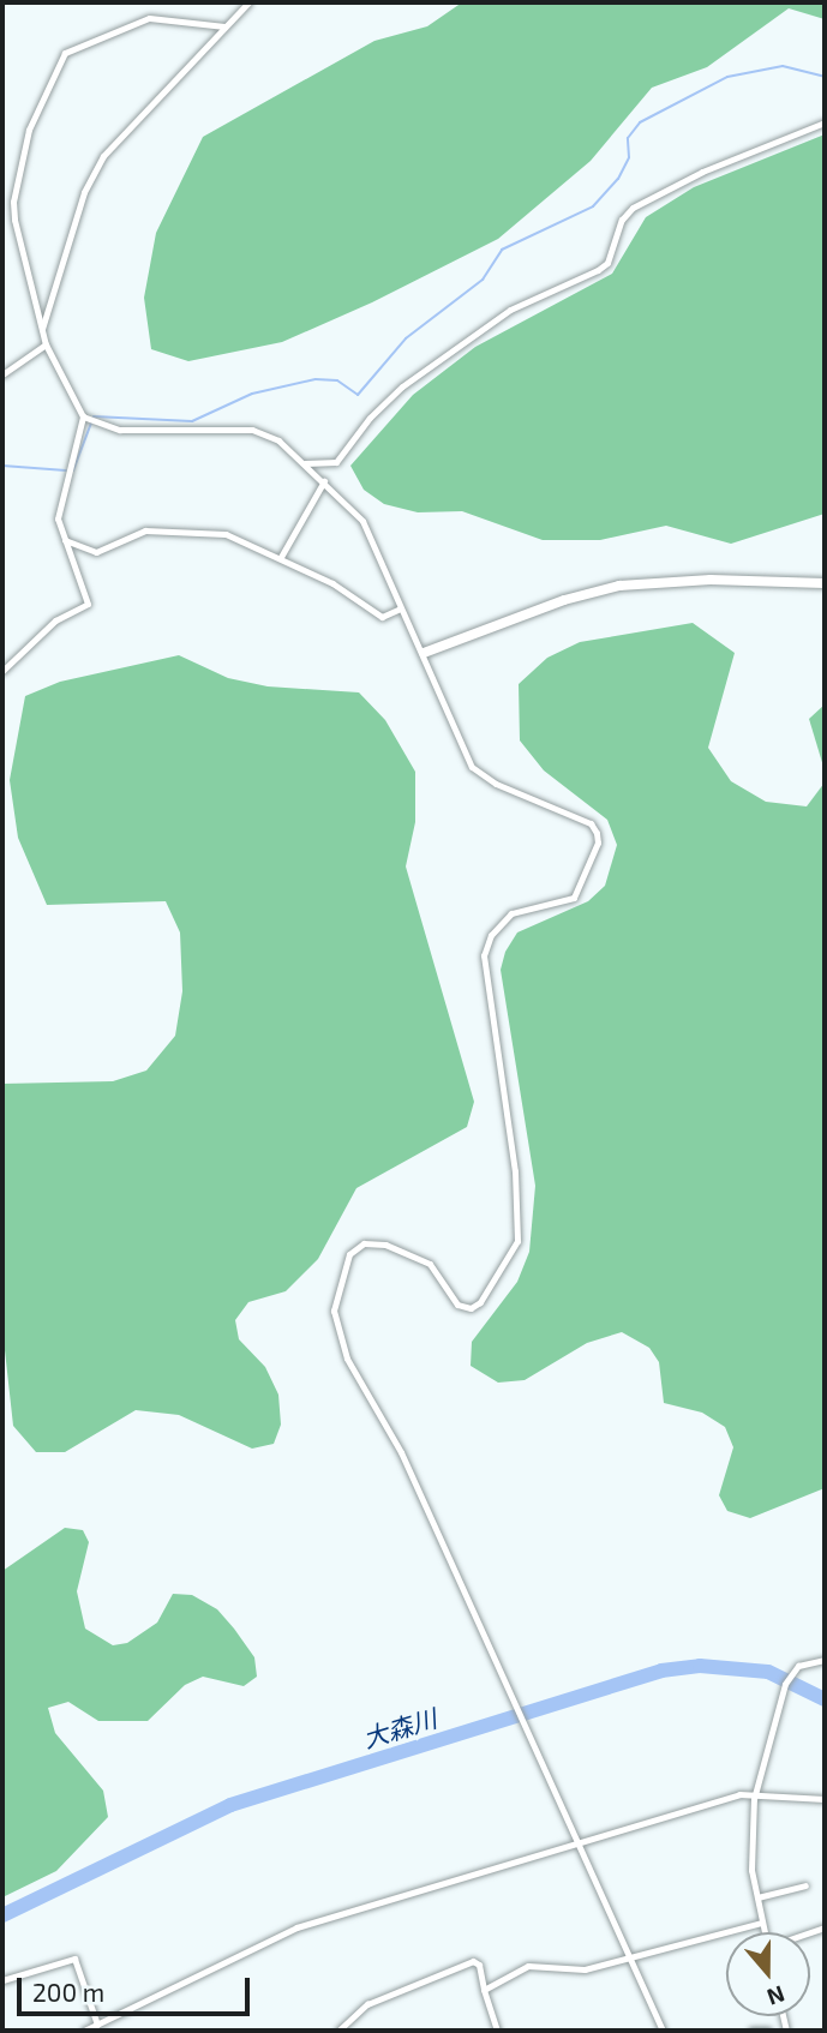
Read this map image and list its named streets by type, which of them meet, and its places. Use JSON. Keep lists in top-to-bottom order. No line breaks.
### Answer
{"water":["大森川"],"scale_bar":"200 m","north":"bottom"}
